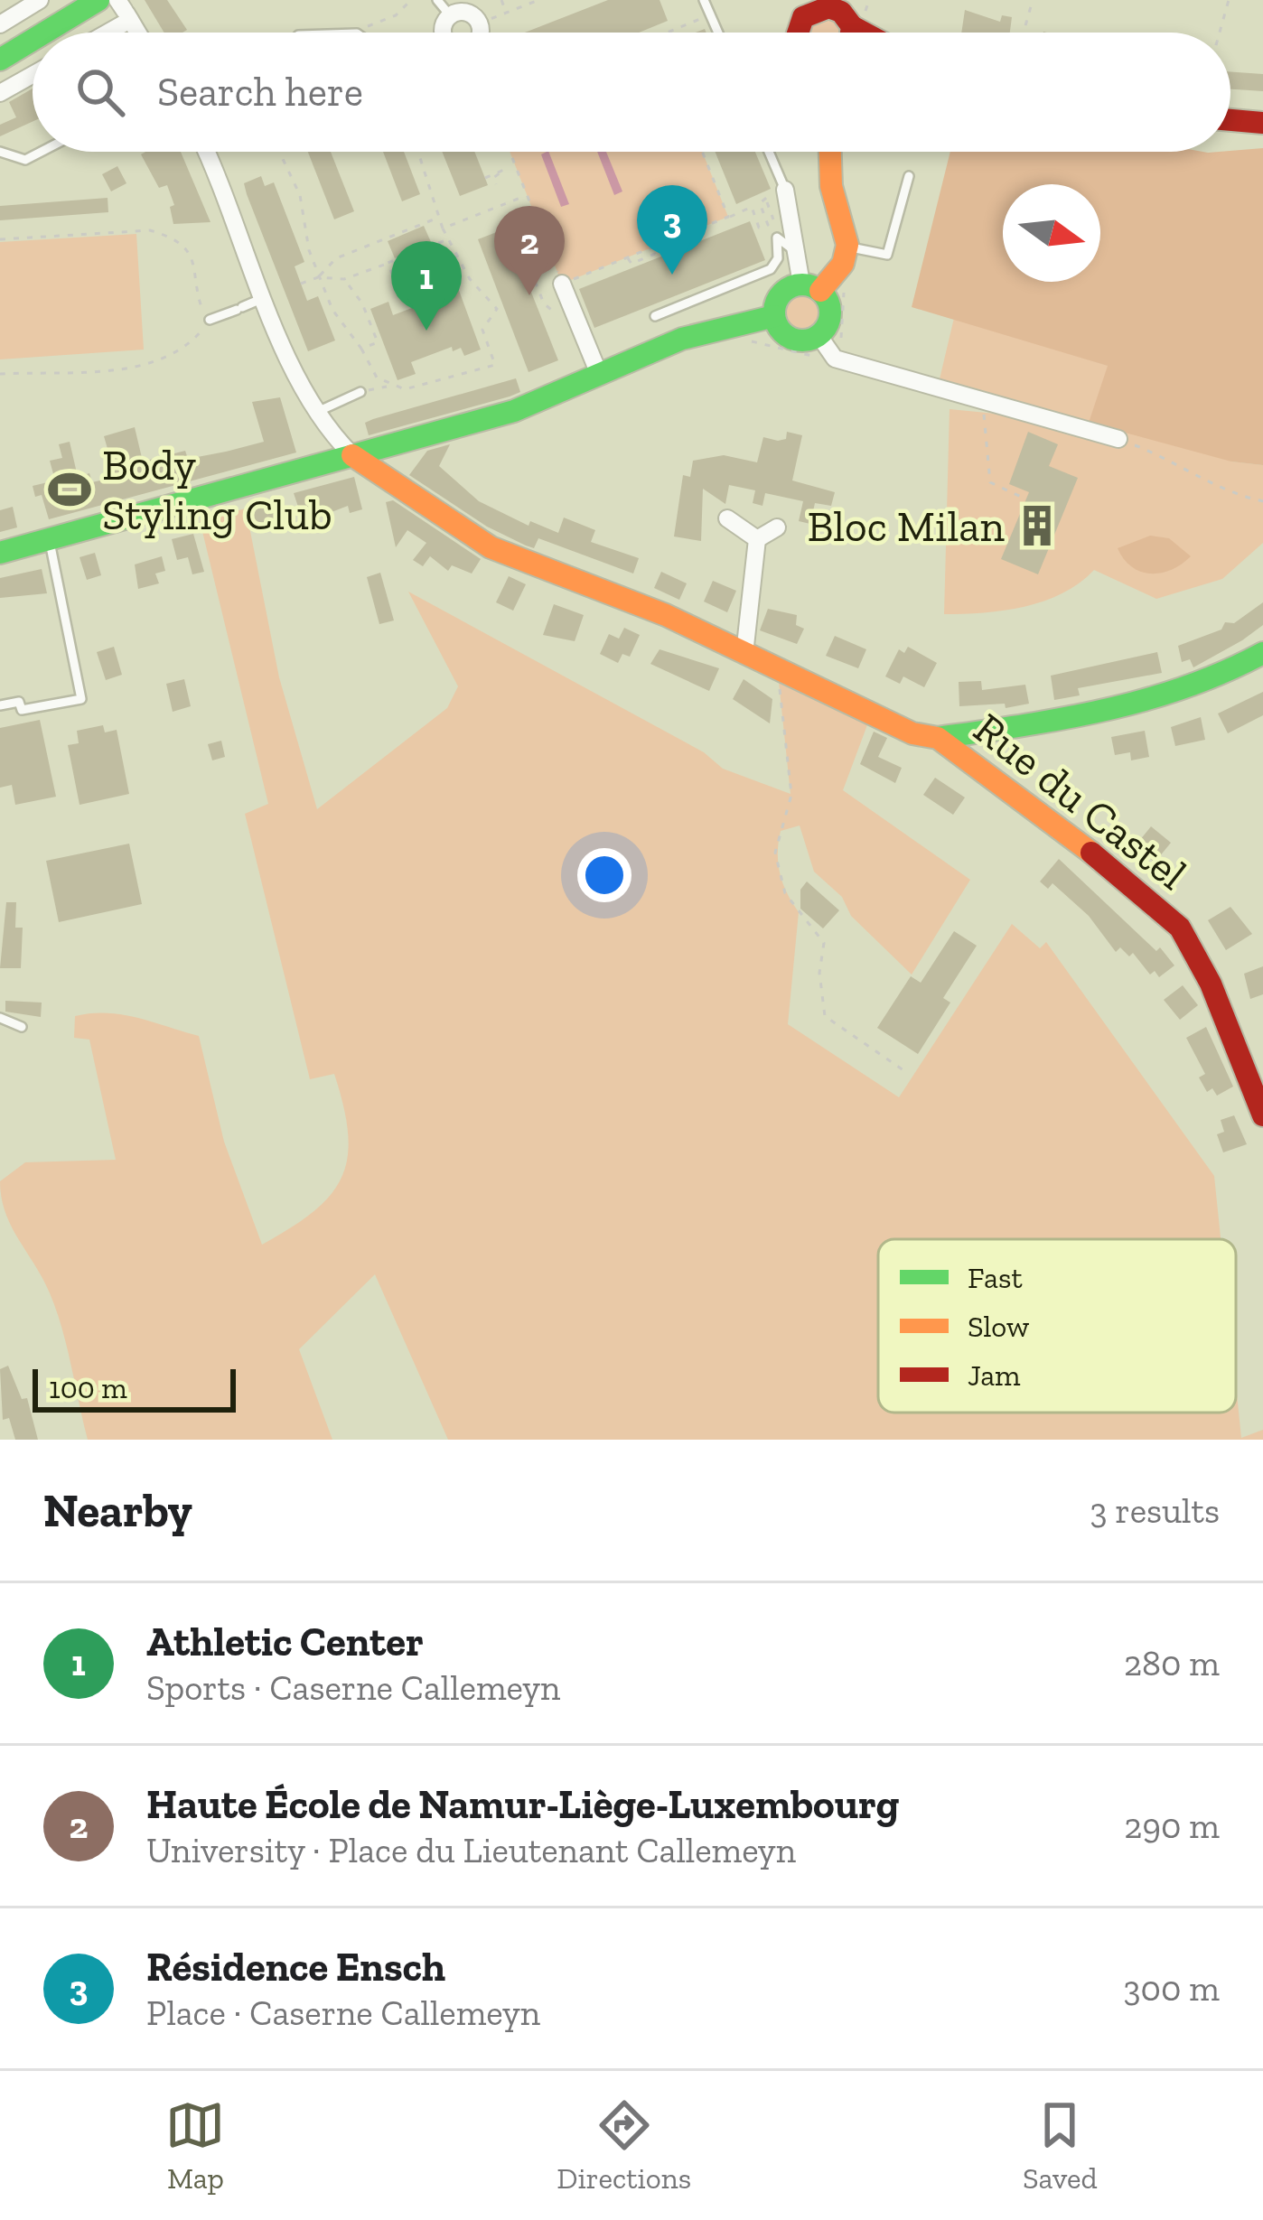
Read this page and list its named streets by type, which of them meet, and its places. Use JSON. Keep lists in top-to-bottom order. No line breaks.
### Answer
{"streets":{"street":["Rue du Castel"]},"places":{"sports":["Body Styling Club"],"building":["Bloc Milan"]},"legend":["Fast","Slow","Jam"],"scale_bar":"100 m","north":"right","page":{"search":"Search here","pins":["3","2","1"],"scale":"100 m","heading":["Nearby","3 results"],"list":[{"mark":"1","name":"Athletic Center","note":"Sports · Caserne Callemeyn","value":"280 m"},{"mark":"2","name":"Haute École de Namur-Liège-Luxembourg","note":"University · Place du Lieutenant Callemeyn","value":"290 m"},{"mark":"3","name":"Résidence Ensch","note":"Place · Caserne Callemeyn","value":"300 m"}],"nav":["Map","Directions","Saved"]}}
